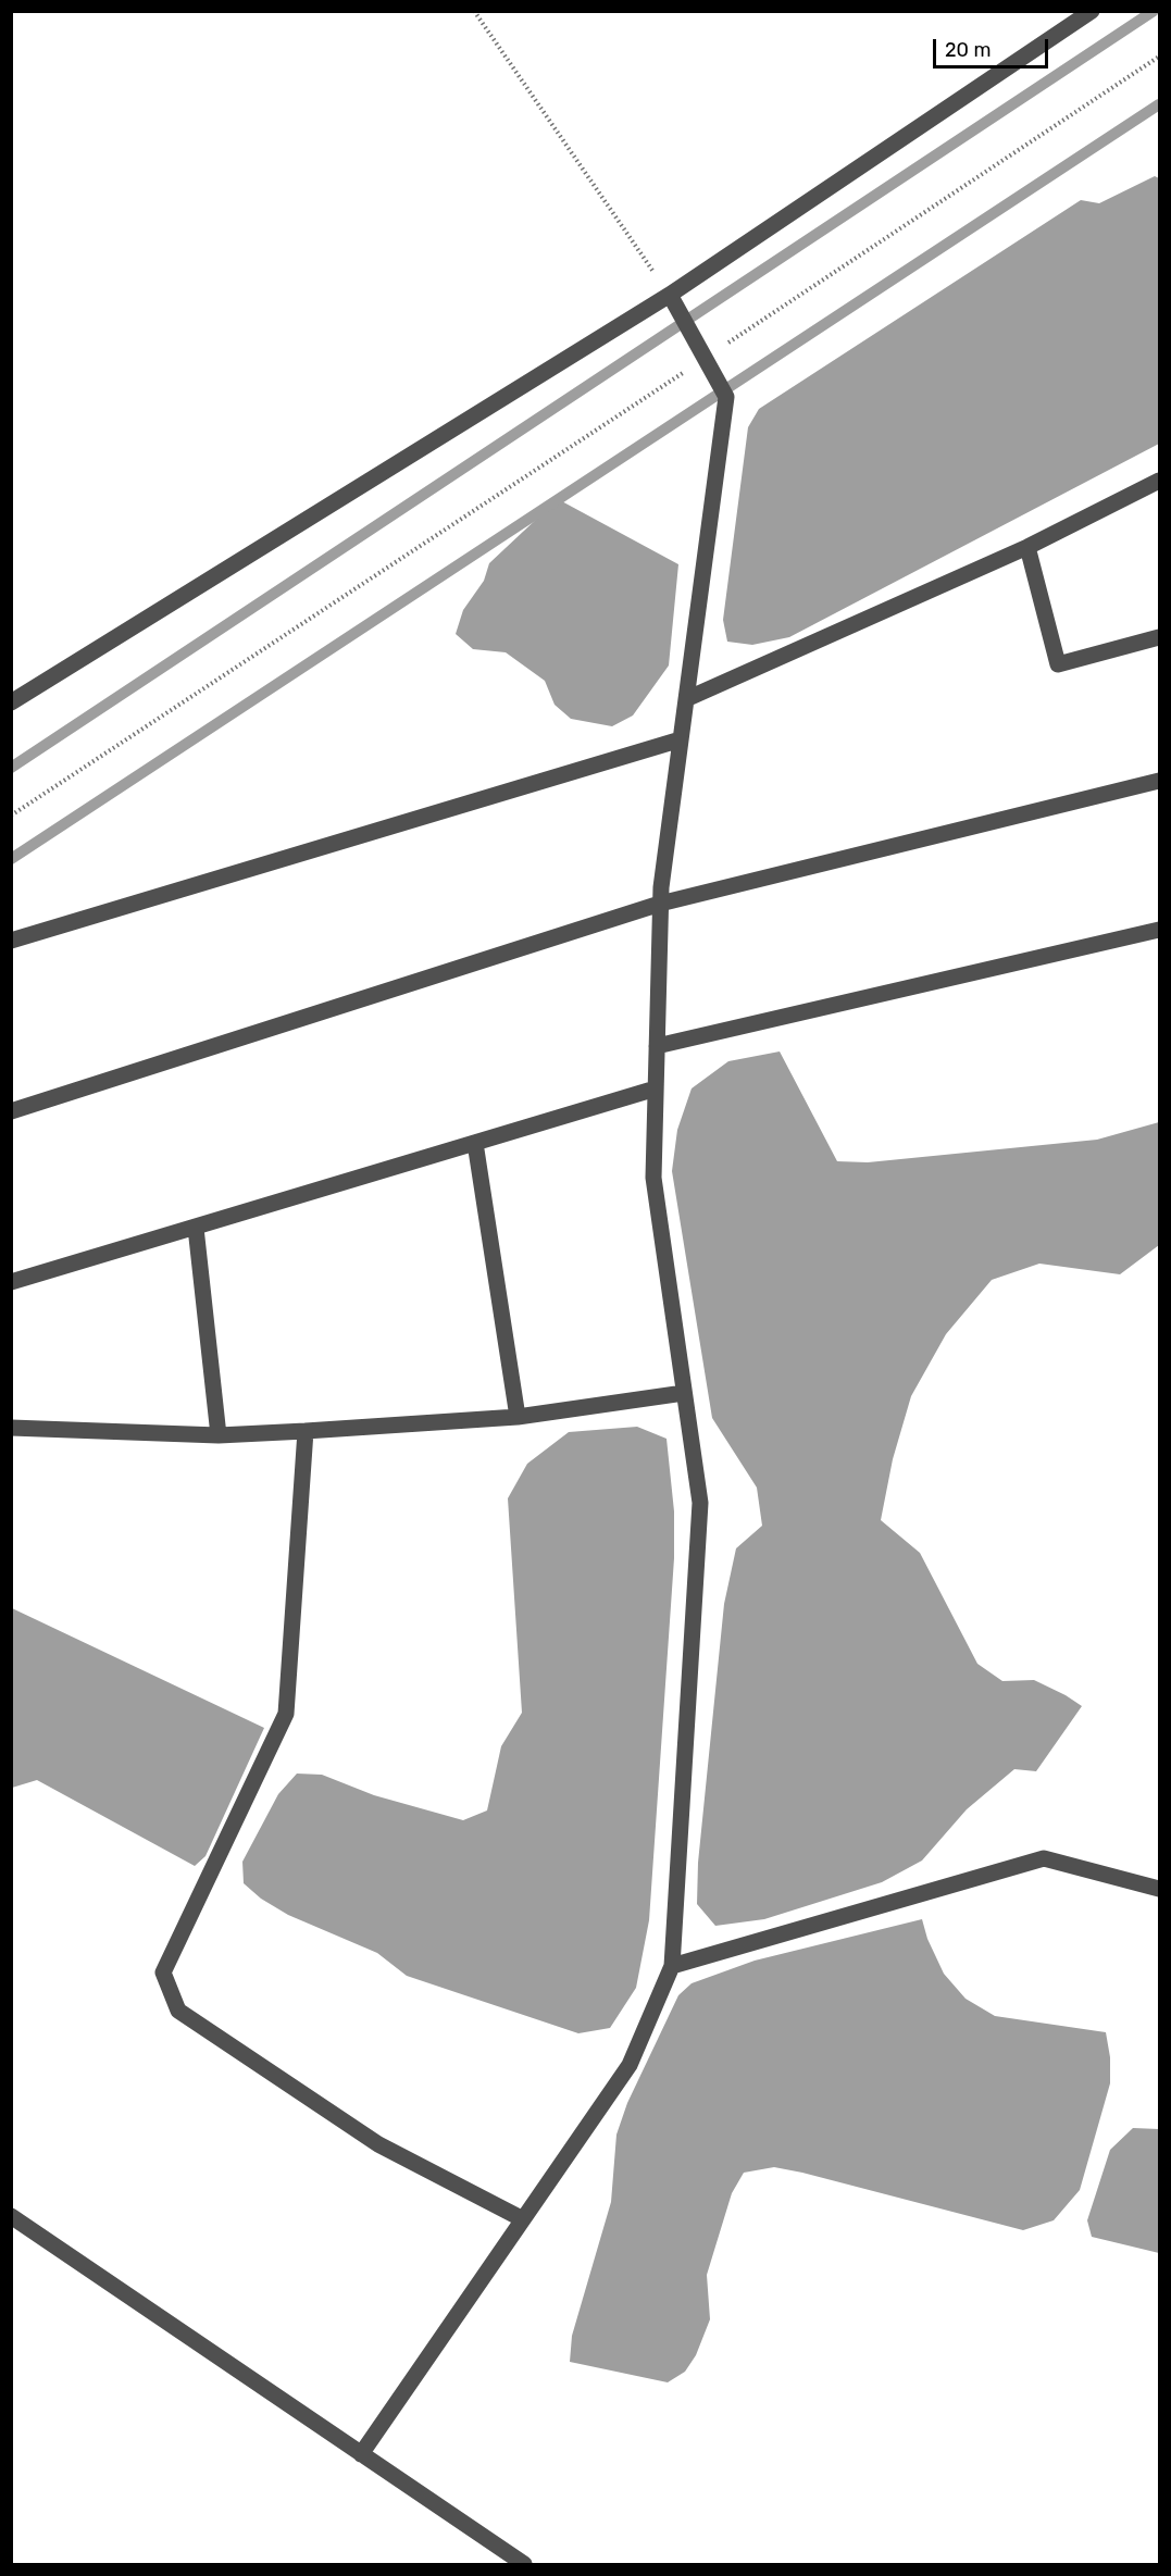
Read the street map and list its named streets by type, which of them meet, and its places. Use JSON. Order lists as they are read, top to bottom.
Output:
{
  "scale_bar": "20 m"
}
